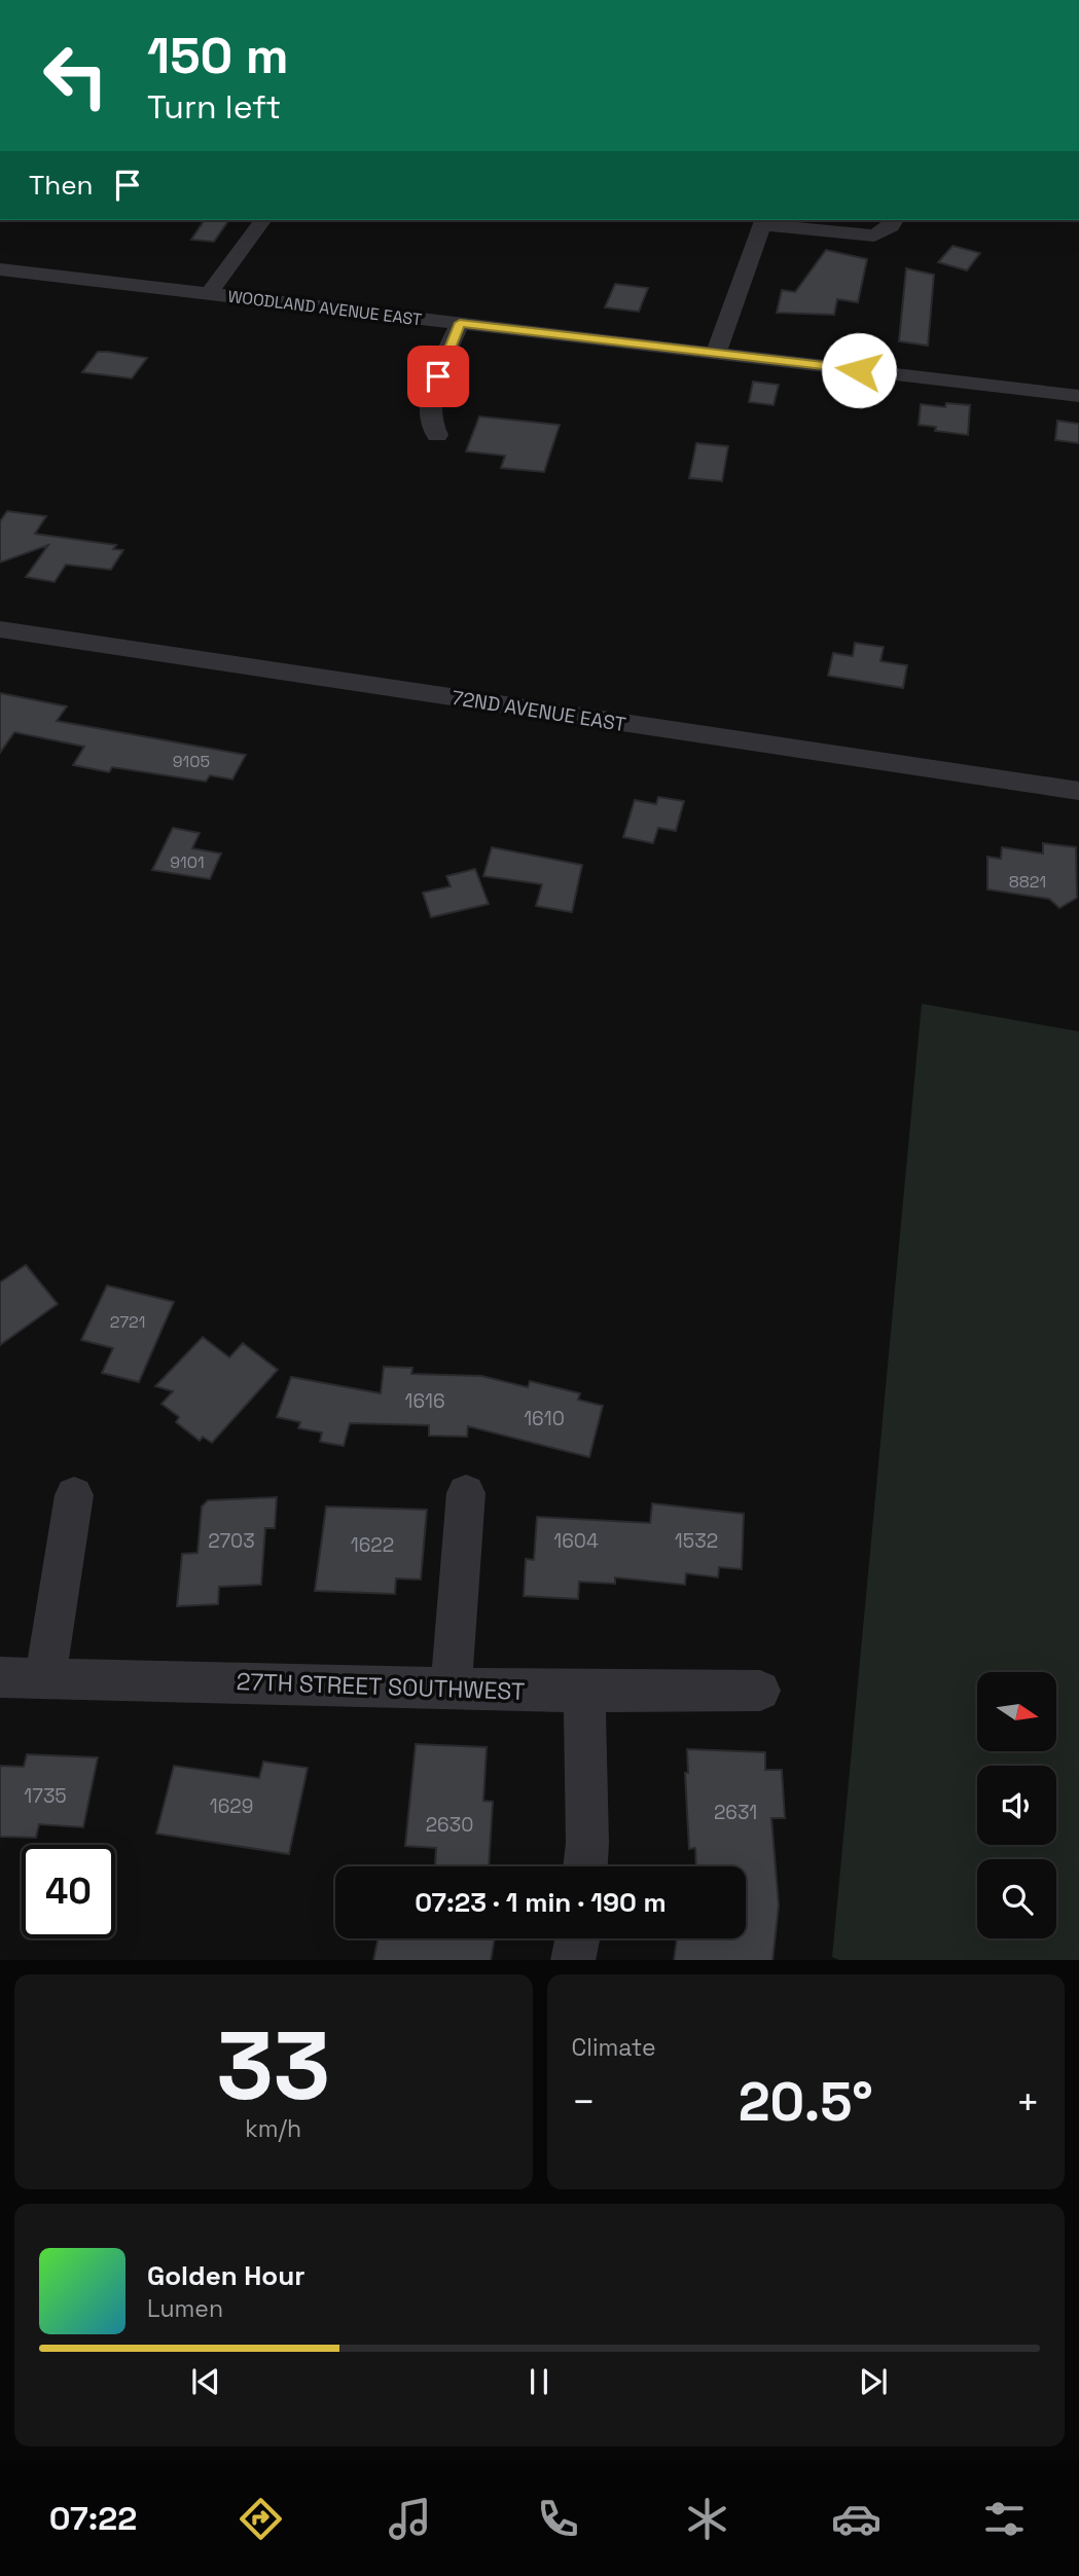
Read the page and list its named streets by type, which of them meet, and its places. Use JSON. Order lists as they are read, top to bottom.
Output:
{
  "streets": {
    "street": ["WOODLAND AVENUE EAST", "72ND AVENUE EAST", "27TH STREET SOUTHWEST"]
  },
  "house_numbers": [
    "9105",
    "9101",
    "8821",
    "2721",
    "1616",
    "1610",
    "2703",
    "1604",
    "1532",
    "1622",
    "1735",
    "1629",
    "2631",
    "2630"
  ],
  "north": "right",
  "page": {
    "turn": ["150 m", "Turn left"],
    "then": "Then",
    "limit": "40",
    "trip": "07:23 · 1 min · 190 m",
    "tile": [
      ["33", "km/h"],
      "Climate"
    ],
    "heat": ["−", "20.5°", "+"],
    "song": ["Golden Hour", "Lumen"],
    "tabs": "07:22"
  }
}
